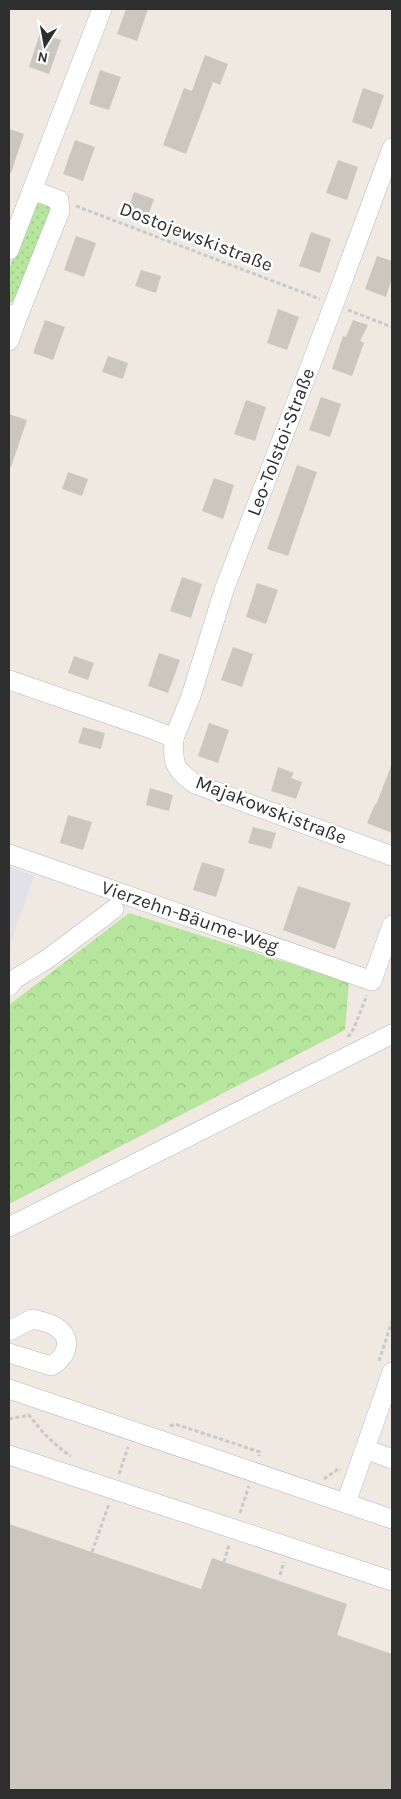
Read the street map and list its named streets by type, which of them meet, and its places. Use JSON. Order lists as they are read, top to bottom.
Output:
{
  "streets": {
    "street": ["Leo-Tolstoi-Straße", "Majakowskistraße", "Vierzehn-Bäume-Weg"],
    "path": ["Dostojewskistraße"]
  },
  "crossings": [
    ["Leo-Tolstoi-Straße", "Majakowskistraße"]
  ],
  "north": "bottom"
}
